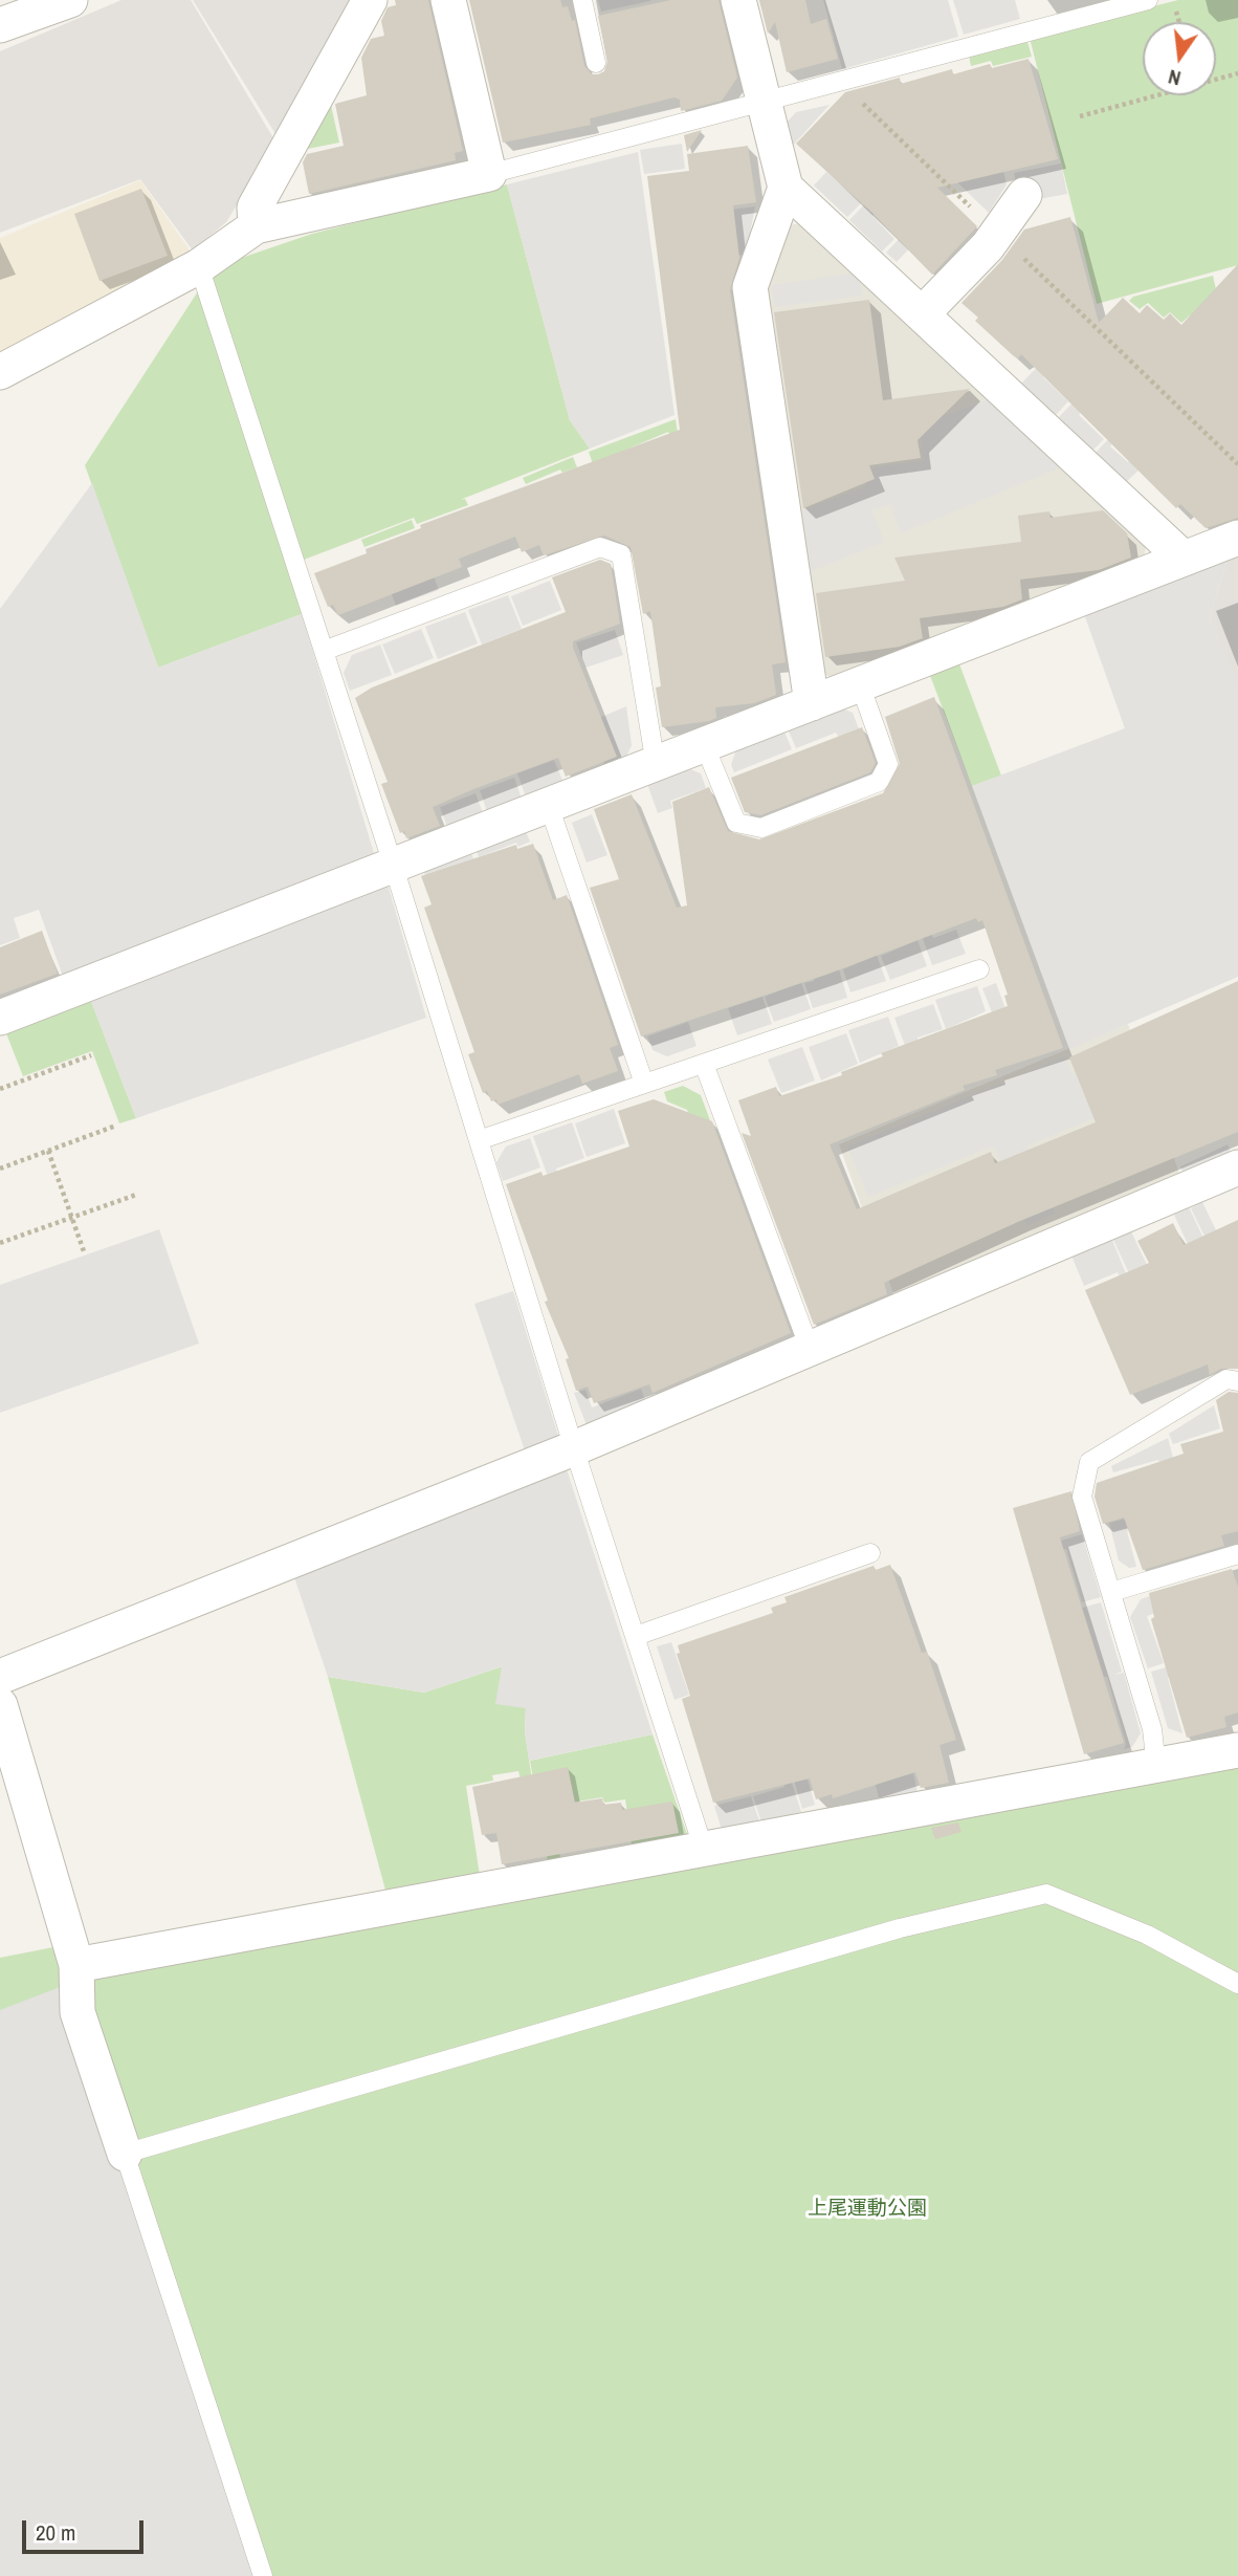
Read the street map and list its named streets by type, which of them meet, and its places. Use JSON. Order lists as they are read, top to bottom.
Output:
{
  "parks": ["上尾運動公園"],
  "scale_bar": "20 m",
  "north": "bottom"
}
